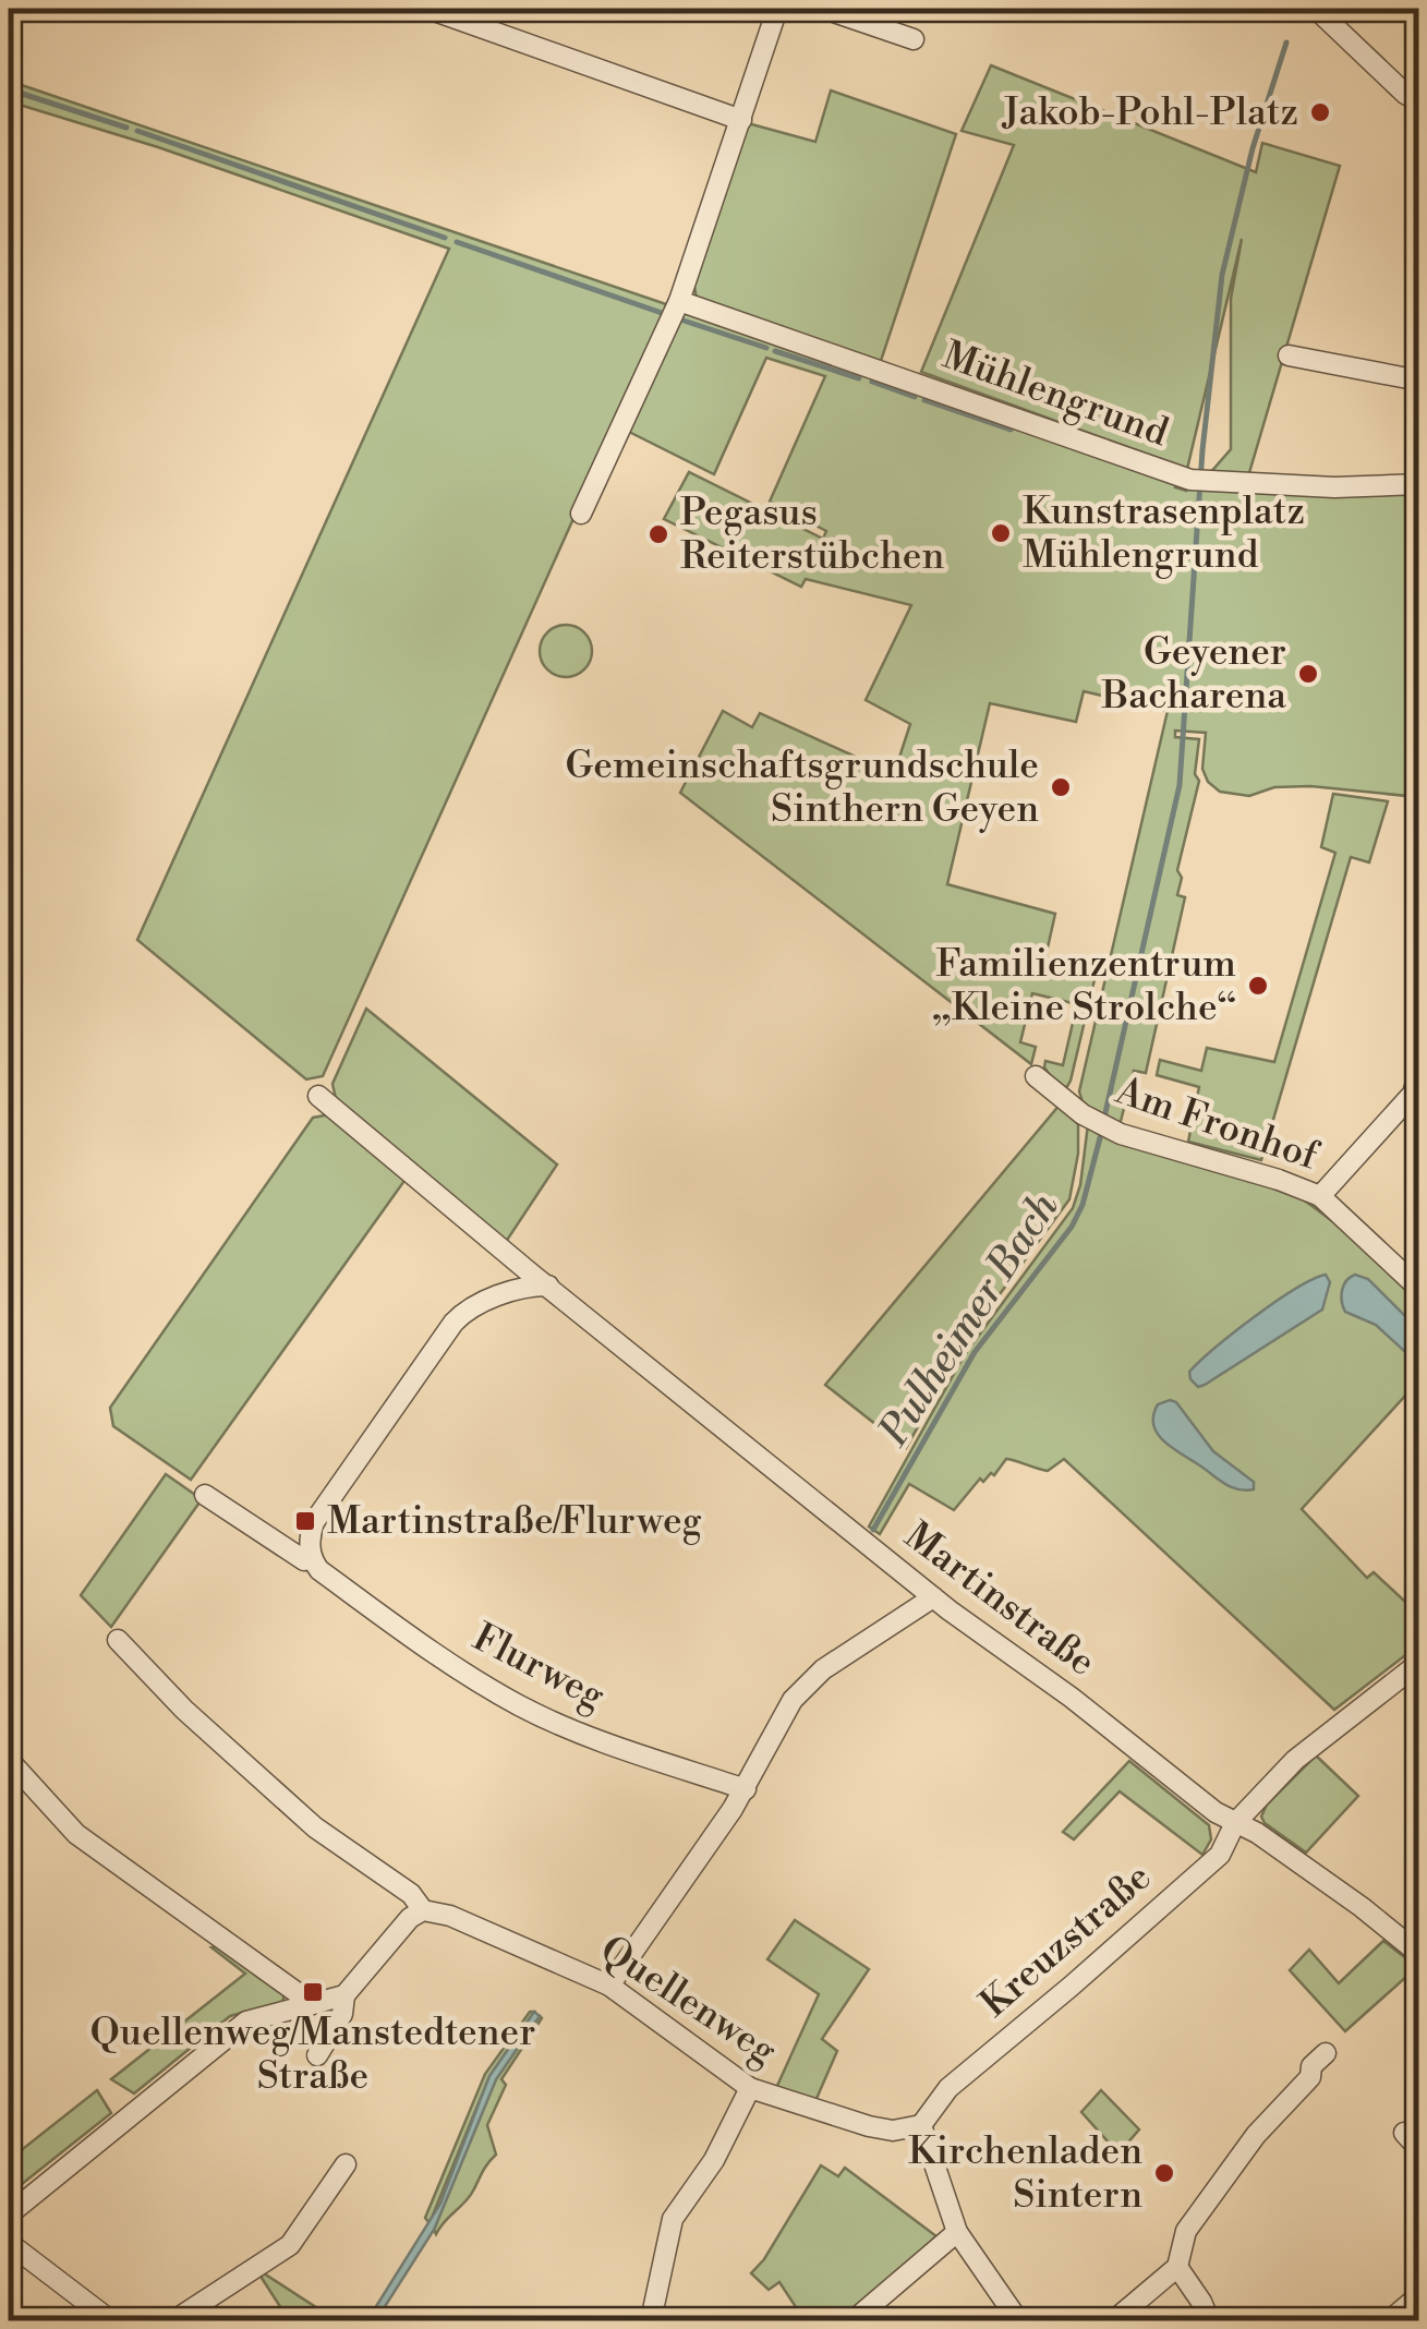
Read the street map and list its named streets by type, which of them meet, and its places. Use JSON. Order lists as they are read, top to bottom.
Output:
{
  "streets": {
    "street": [
      "Mühlengrund",
      "Am Fronhof",
      "Martinstraße",
      "Flurweg",
      "Kreuzstraße",
      "Quellenweg"
    ]
  },
  "crossings": [
    ["Martinstraße", "Kreuzstraße"],
    ["Kreuzstraße", "Quellenweg"]
  ],
  "water": ["Pulheimer Bach"],
  "places": {
    "other": [
      "Jakob-Pohl-Platz",
      "Kunstrasenplatz Mühlengrund",
      "Pegasus Reiterstübchen",
      "Geyener Bacharena",
      "Gemeinschaftsgrundschule Sinthern Geyen",
      "Familienzentrum „Kleine Strolche“",
      "Kirchenladen Sintern"
    ],
    "transit": ["Martinstraße/Flurweg", "Quellenweg/Manstedtener Straße"]
  }
}
